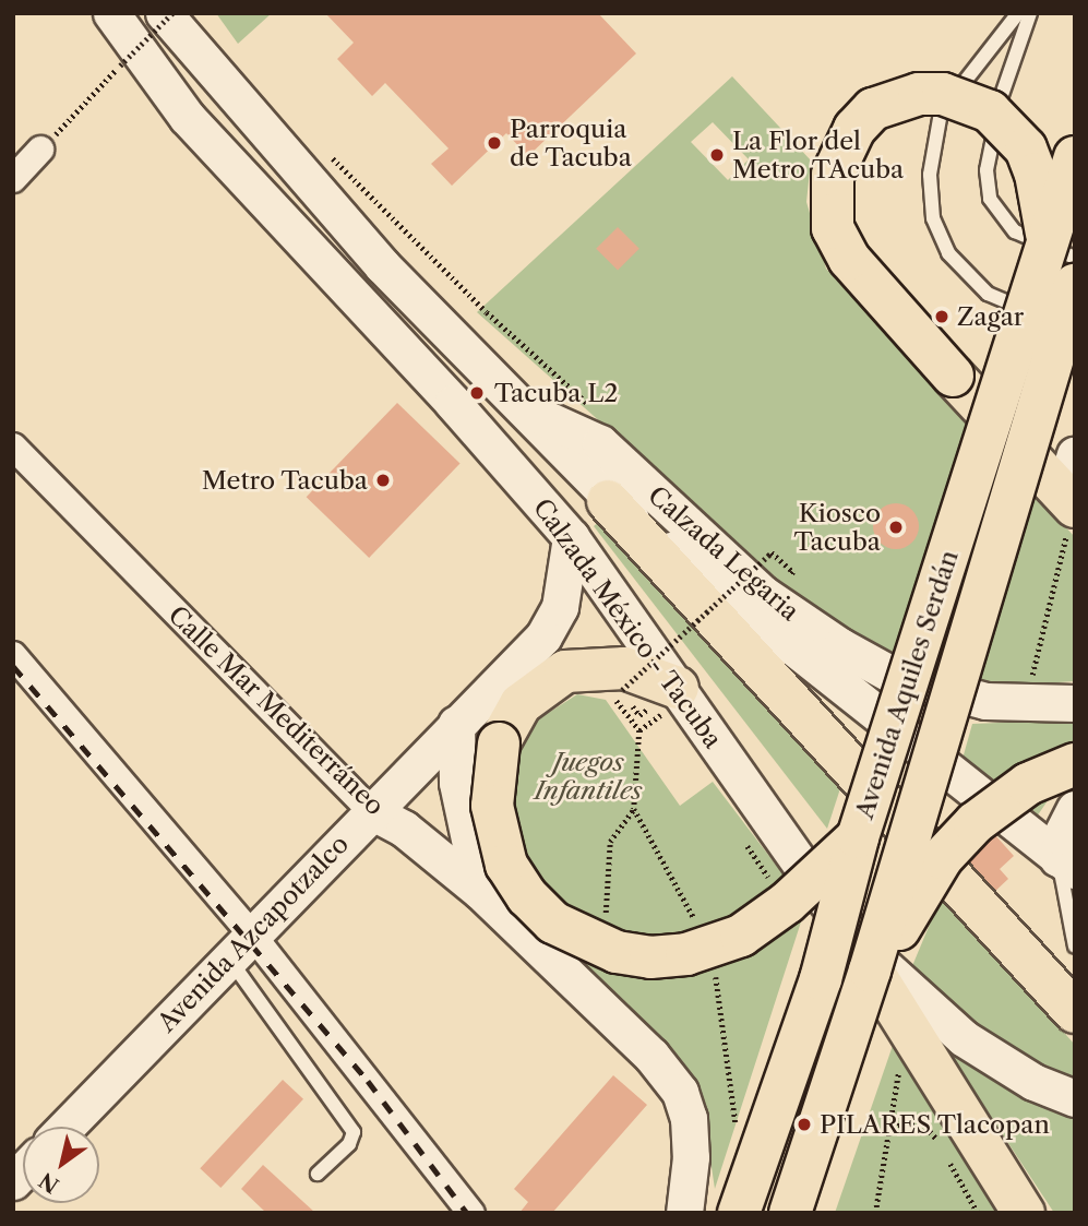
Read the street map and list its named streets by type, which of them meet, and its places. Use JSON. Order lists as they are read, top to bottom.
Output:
{
  "streets": {
    "highway": ["Avenida Aquiles Serdán"],
    "main road": [
      "Calzada Legaria",
      "Calzada México - Tacuba",
      "Calle Mar Mediterráneo",
      "Avenida Azcapotzalco"
    ]
  },
  "crossings": [
    ["Calzada Legaria", "Calzada México - Tacuba"],
    ["Calzada México - Tacuba", "Avenida Azcapotzalco"],
    ["Calle Mar Mediterráneo", "Avenida Azcapotzalco"]
  ],
  "parks": ["Juegos Infantiles"],
  "places": [
    "Parroquia de Tacuba",
    "La Flor del Metro TAcuba",
    "Zagar",
    "Tacuba L2",
    "Metro Tacuba",
    "Kiosco Tacuba",
    "PILARES Tlacopan"
  ],
  "north": "bottom left"
}
